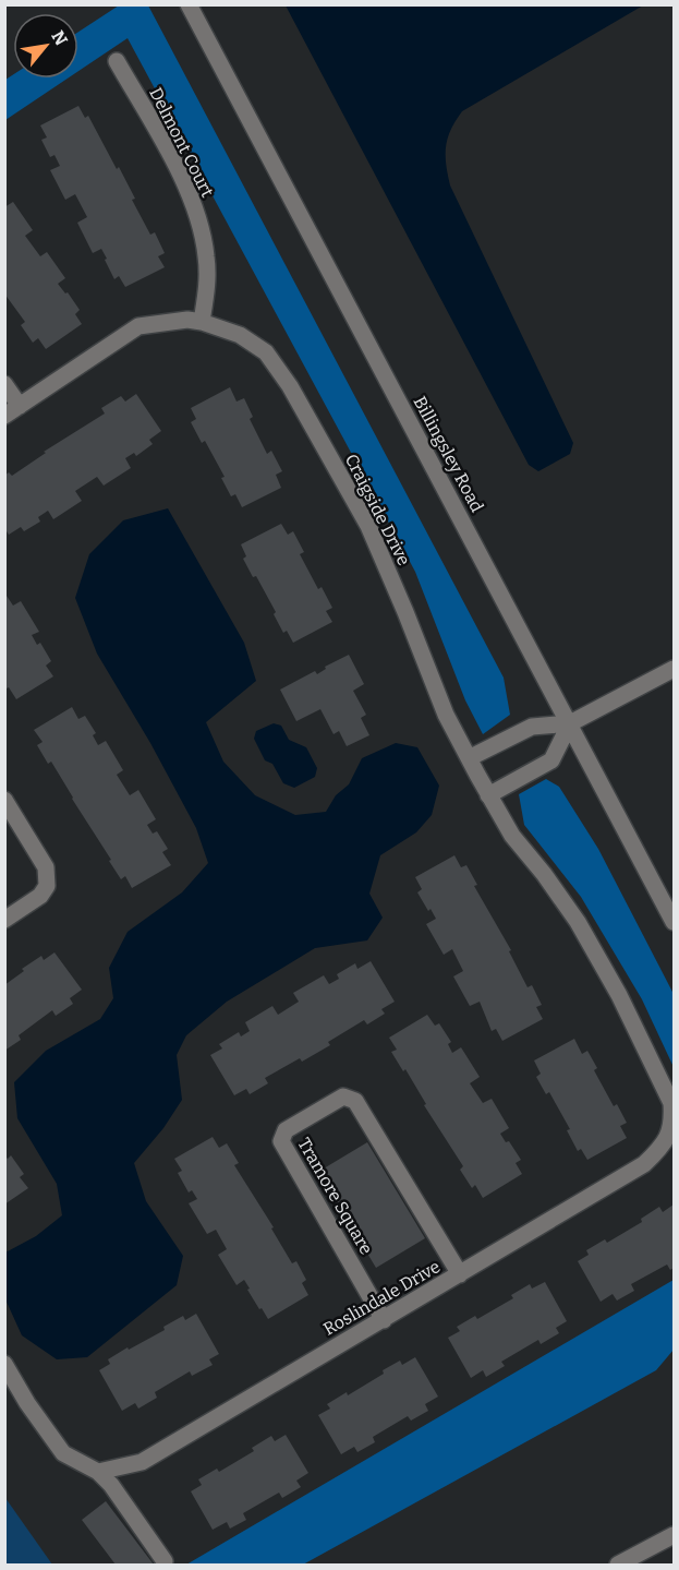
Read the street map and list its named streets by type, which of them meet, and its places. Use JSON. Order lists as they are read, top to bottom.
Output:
{
  "streets": {
    "street": [
      "Delmont Court",
      "Billingsley Road",
      "Craigside Drive",
      "Tramore Square",
      "Roslindale Drive"
    ]
  },
  "crossings": [
    ["Delmont Court", "Craigside Drive"],
    ["Craigside Drive", "Roslindale Drive"],
    ["Tramore Square", "Roslindale Drive"]
  ],
  "north": "top right"
}
